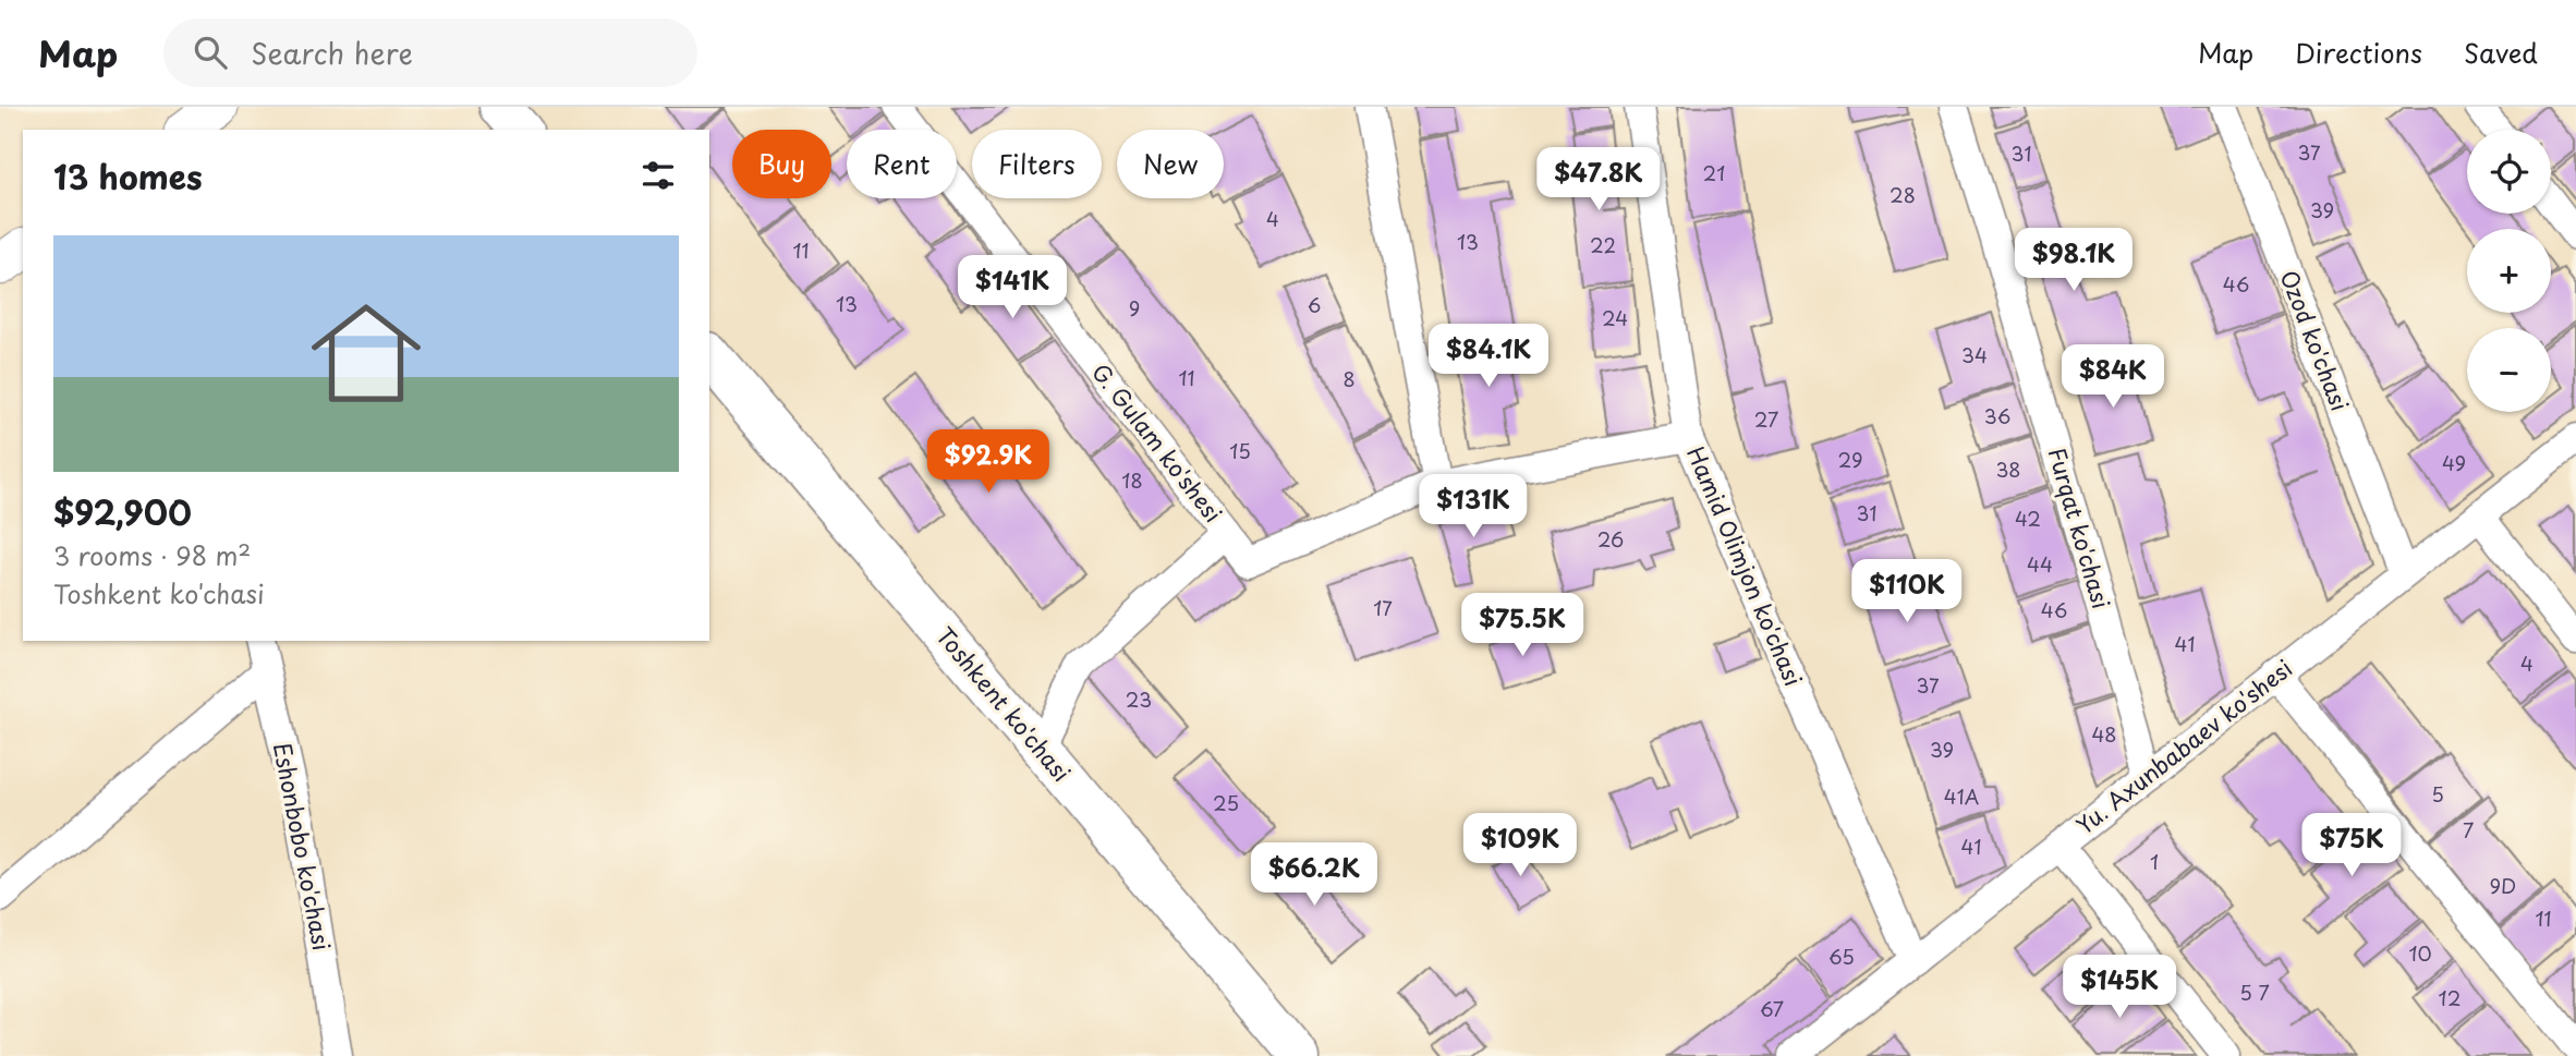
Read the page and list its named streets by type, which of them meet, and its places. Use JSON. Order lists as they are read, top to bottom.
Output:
{
  "streets": {
    "highway": ["Toshkent ko'chasi"],
    "street": [
      "Ozod ko'chasi",
      "G. Gulam ko'shesi",
      "Furqat ko'chasi",
      "Hamid Olimjon ko'chasi",
      "Yu. Axunbabaev ko'shesi",
      "Eshonbobo ko'chasi"
    ]
  },
  "crossings": [
    ["Ozod ko'chasi", "Yu. Axunbabaev ko'shesi"],
    ["Furqat ko'chasi", "Yu. Axunbabaev ko'shesi"],
    ["Hamid Olimjon ko'chasi", "Yu. Axunbabaev ko'shesi"]
  ],
  "house_numbers": [
    "37",
    "31",
    "21",
    "28",
    "39",
    "4",
    "13",
    "22",
    "11",
    "46",
    "13",
    "6",
    "9",
    "24",
    "34",
    "11",
    "8",
    "36",
    "27",
    "15",
    "29",
    "49",
    "38",
    "18",
    "31",
    "42",
    "26",
    "44",
    "17",
    "46",
    "41",
    "4",
    "37",
    "23",
    "48",
    "39",
    "5",
    "41A",
    "25",
    "7",
    "41",
    "1",
    "9D",
    "11",
    "10",
    "65",
    "5 7",
    "12",
    "67"
  ],
  "page": {
    "header": "Map",
    "search": "Search here",
    "nav": ["Map", "Directions", "Saved"],
    "map_buttons": ["+", "−"],
    "chip": [
      "Buy",
      "Rent",
      "Filters",
      "New"
    ],
    "heading": "13 homes",
    "price": [
      "$47.8K",
      "$98.1K",
      "$141K",
      "$84.1K",
      "$84K",
      "$92.9K",
      "$131K",
      "$110K",
      "$75.5K",
      "$109K",
      "$75K",
      "$66.2K",
      "$145K"
    ],
    "list": [
      {
        "name": "$92,900",
        "note": "3 rooms · 98 m² · Toshkent ko'chasi"
      }
    ]
  }
}
